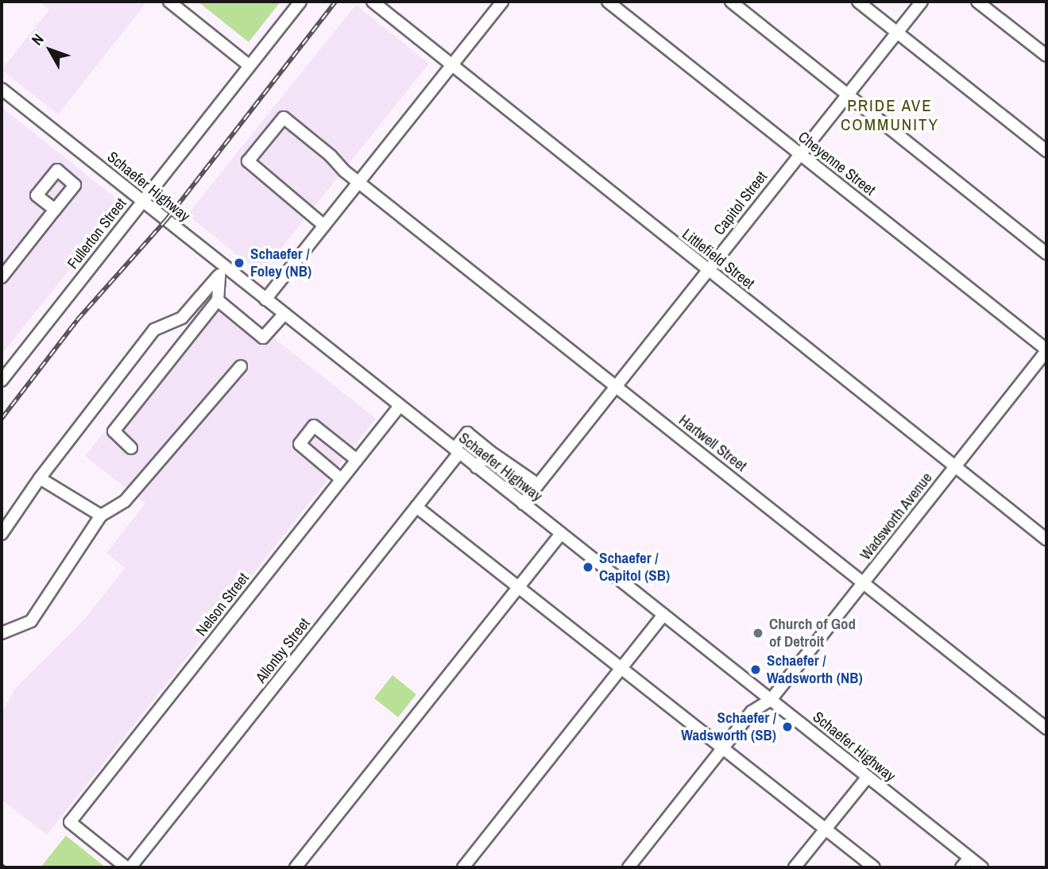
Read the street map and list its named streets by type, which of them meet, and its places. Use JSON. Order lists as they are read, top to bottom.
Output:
{
  "streets": {
    "street": [
      "Cheyenne Street",
      "Schaefer Highway",
      "Capitol Street",
      "Fullerton Street",
      "Littlefield Street",
      "Hartwell Street",
      "Wadsworth Avenue",
      "Nelson Street",
      "Allonby Street"
    ]
  },
  "crossings": [
    ["Cheyenne Street", "Capitol Street"],
    ["Cheyenne Street", "Wadsworth Avenue"],
    ["Schaefer Highway", "Capitol Street"],
    ["Schaefer Highway", "Fullerton Street"],
    ["Schaefer Highway", "Wadsworth Avenue"],
    ["Schaefer Highway", "Nelson Street"],
    ["Schaefer Highway", "Allonby Street"],
    ["Capitol Street", "Littlefield Street"],
    ["Capitol Street", "Hartwell Street"],
    ["Littlefield Street", "Wadsworth Avenue"],
    ["Hartwell Street", "Wadsworth Avenue"],
    ["Nelson Street", "Allonby Street"]
  ],
  "districts": ["PRIDE AVE COMMUNITY"],
  "places": [
    "Schaefer / Foley (NB)",
    "Schaefer / Capitol (SB)",
    "Church of God of Detroit",
    "Schaefer / Wadsworth (NB)",
    "Schaefer / Wadsworth (SB)"
  ],
  "north": "top left"
}
